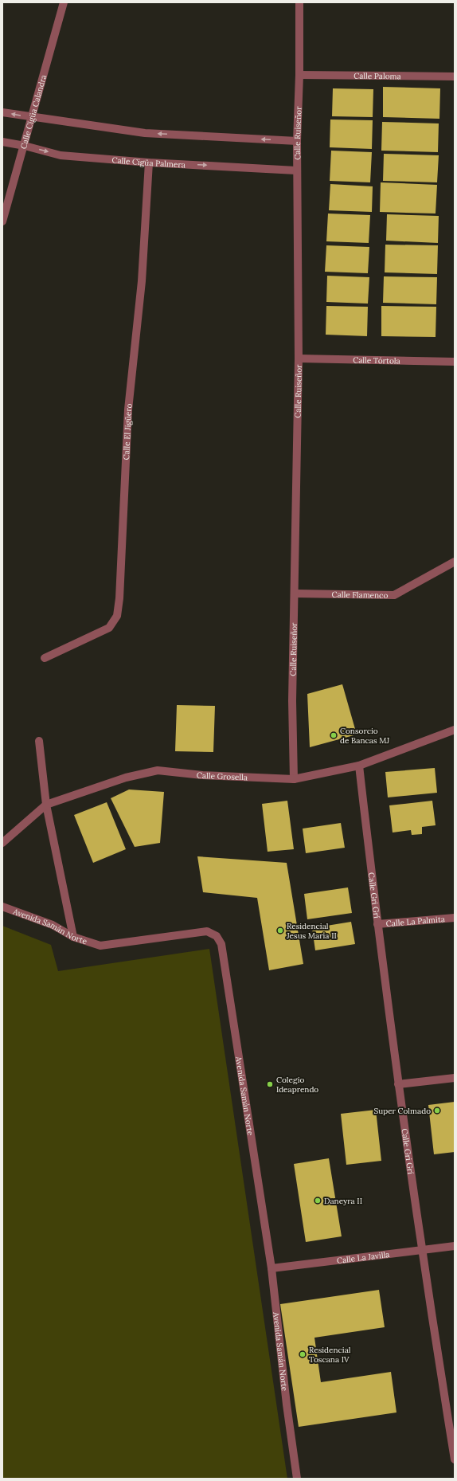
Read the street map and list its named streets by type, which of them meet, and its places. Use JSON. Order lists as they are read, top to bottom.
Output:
{
  "streets": {
    "street": [
      "Calle Paloma",
      "Calle Cigüa Calandra",
      "Calle Ruiseñor",
      "Calle Cigüa Palmera",
      "Calle Tórtola",
      "Calle El Jigüero",
      "Calle Flamenco",
      "Calle Grosella",
      "Calle Gri Grí",
      "Calle La Palmita",
      "Avenida Samán Norte",
      "Calle La Javilla"
    ]
  },
  "crossings": [
    ["Calle Paloma", "Calle Ruiseñor"],
    ["Calle Cigüa Calandra", "Calle Cigüa Palmera"],
    ["Calle Ruiseñor", "Calle Cigüa Palmera"],
    ["Calle Ruiseñor", "Calle Tórtola"],
    ["Calle Ruiseñor", "Calle Flamenco"],
    ["Calle Ruiseñor", "Calle Grosella"],
    ["Calle Cigüa Palmera", "Calle El Jigüero"],
    ["Calle Grosella", "Calle Gri Grí"],
    ["Calle Gri Grí", "Calle La Palmita"],
    ["Calle Gri Grí", "Calle La Javilla"],
    ["Avenida Samán Norte", "Calle La Javilla"]
  ],
  "places": [
    "Consorcio de Bancas MJ",
    "Residencial Jesus Maria II",
    "Colegio Ideaprendo",
    "Super Colmado",
    "Daneyra II",
    "Residencial Toscana IV"
  ]
}
